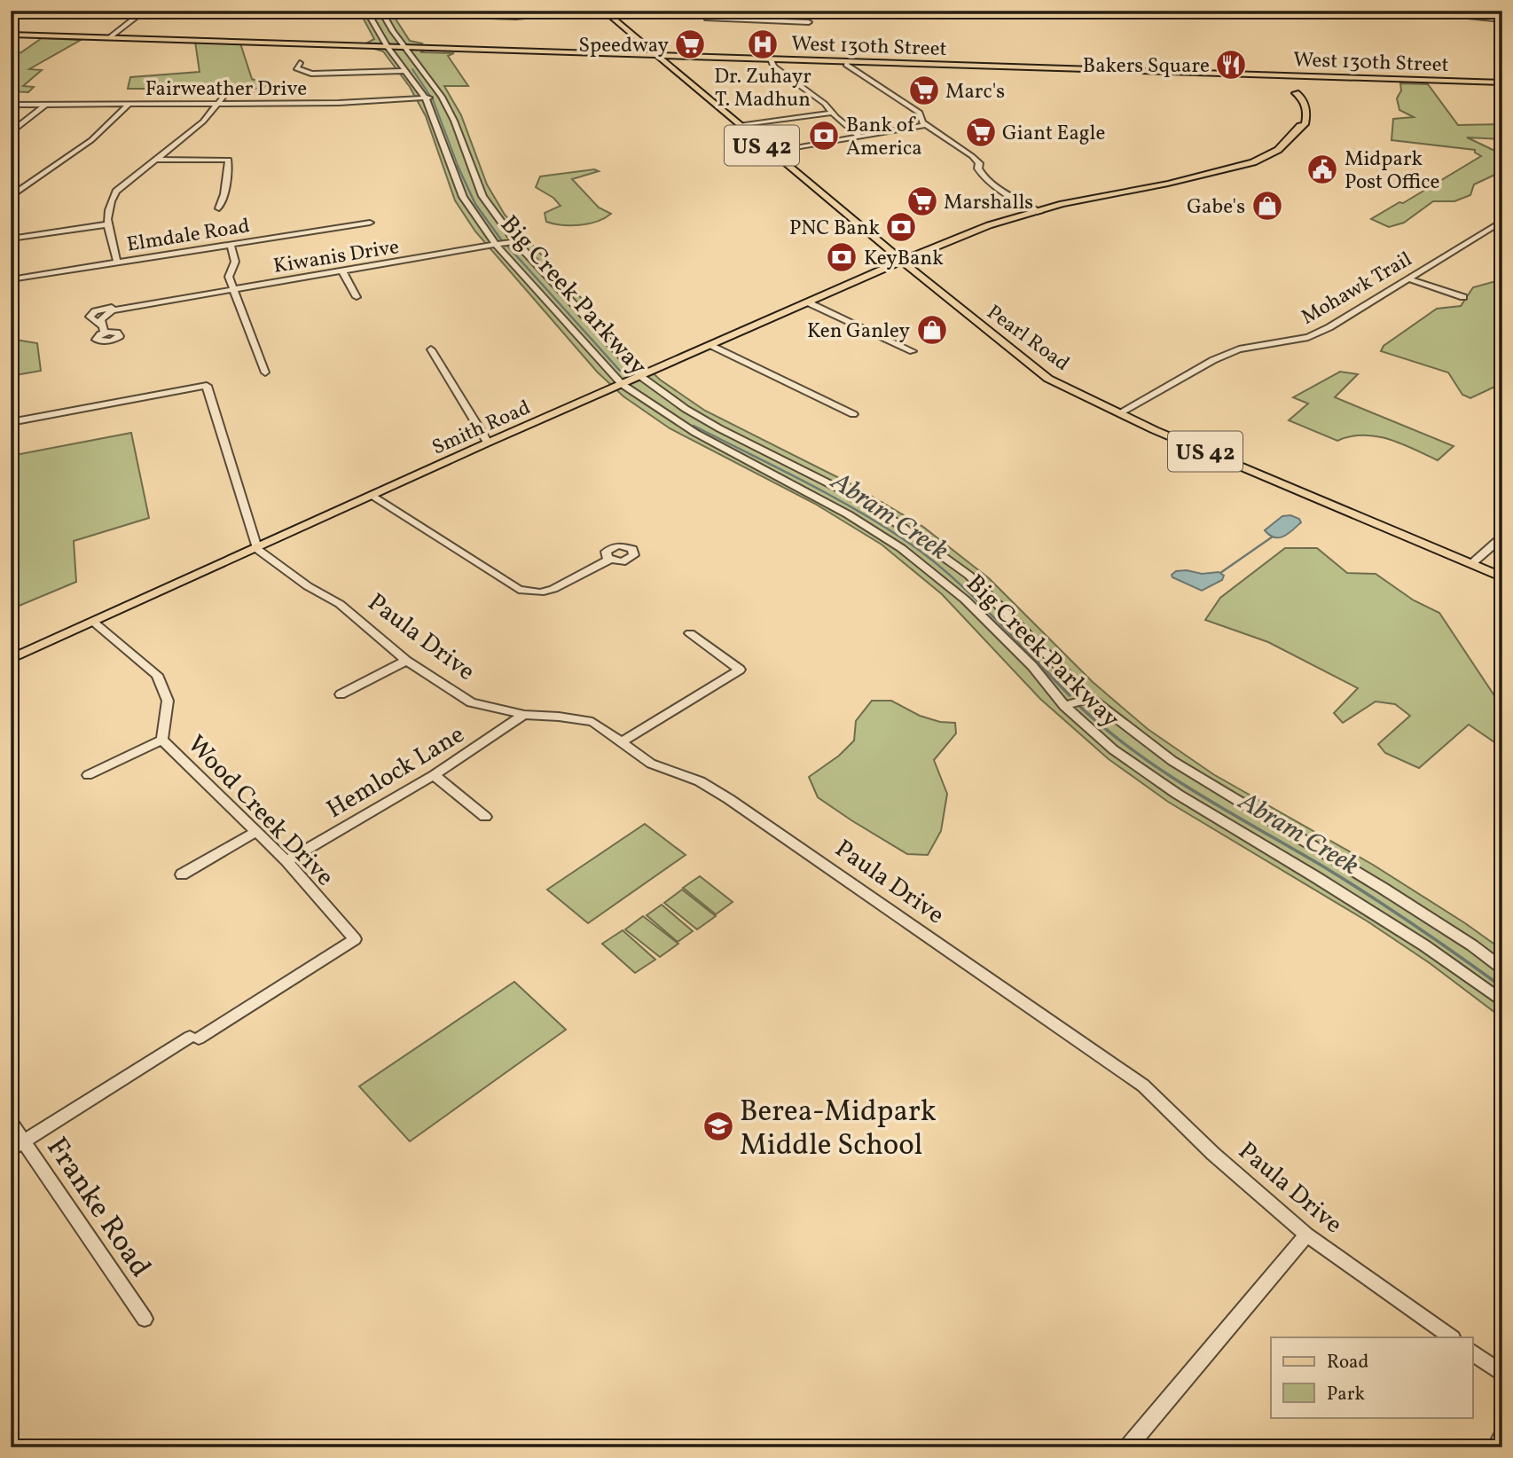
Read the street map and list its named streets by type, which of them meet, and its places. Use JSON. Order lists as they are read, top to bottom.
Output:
{
  "streets": {
    "main road": [
      "West 130th Street",
      "US 42",
      "Pearl Road",
      "Smith Road"
    ],
    "street": [
      "Fairweather Drive",
      "Elmdale Road",
      "Kiwanis Drive",
      "Mohawk Trail",
      "Big Creek Parkway",
      "Paula Drive",
      "Hemlock Lane",
      "Wood Creek Drive",
      "Franke Road"
    ]
  },
  "crossings": [
    ["West 130th Street", "Big Creek Parkway"],
    ["West 130th Street", "Pearl Road"],
    ["West 130th Street", "Smith Road"],
    ["Fairweather Drive", "Big Creek Parkway"],
    ["Kiwanis Drive", "Big Creek Parkway"],
    ["Mohawk Trail", "Pearl Road"],
    ["Big Creek Parkway", "Smith Road"],
    ["Pearl Road", "Smith Road"],
    ["Smith Road", "Paula Drive"],
    ["Smith Road", "Wood Creek Drive"],
    ["Paula Drive", "Hemlock Lane"],
    ["Hemlock Lane", "Wood Creek Drive"],
    ["Wood Creek Drive", "Franke Road"]
  ],
  "water": ["Abram Creek"],
  "places": {
    "supermarket": [
      "Speedway",
      "Marc's",
      "Giant Eagle",
      "Marshalls"
    ],
    "hospital": ["Dr. Zuhayr T. Madhun"],
    "restaurant": ["Bakers Square"],
    "bank": ["Bank of America", "PNC Bank", "KeyBank"],
    "public building": ["Midpark Post Office"],
    "shop": ["Gabe's", "Ken Ganley"],
    "school or university": ["Berea-Midpark Middle School"]
  },
  "legend": ["Road", "Park"]
}
